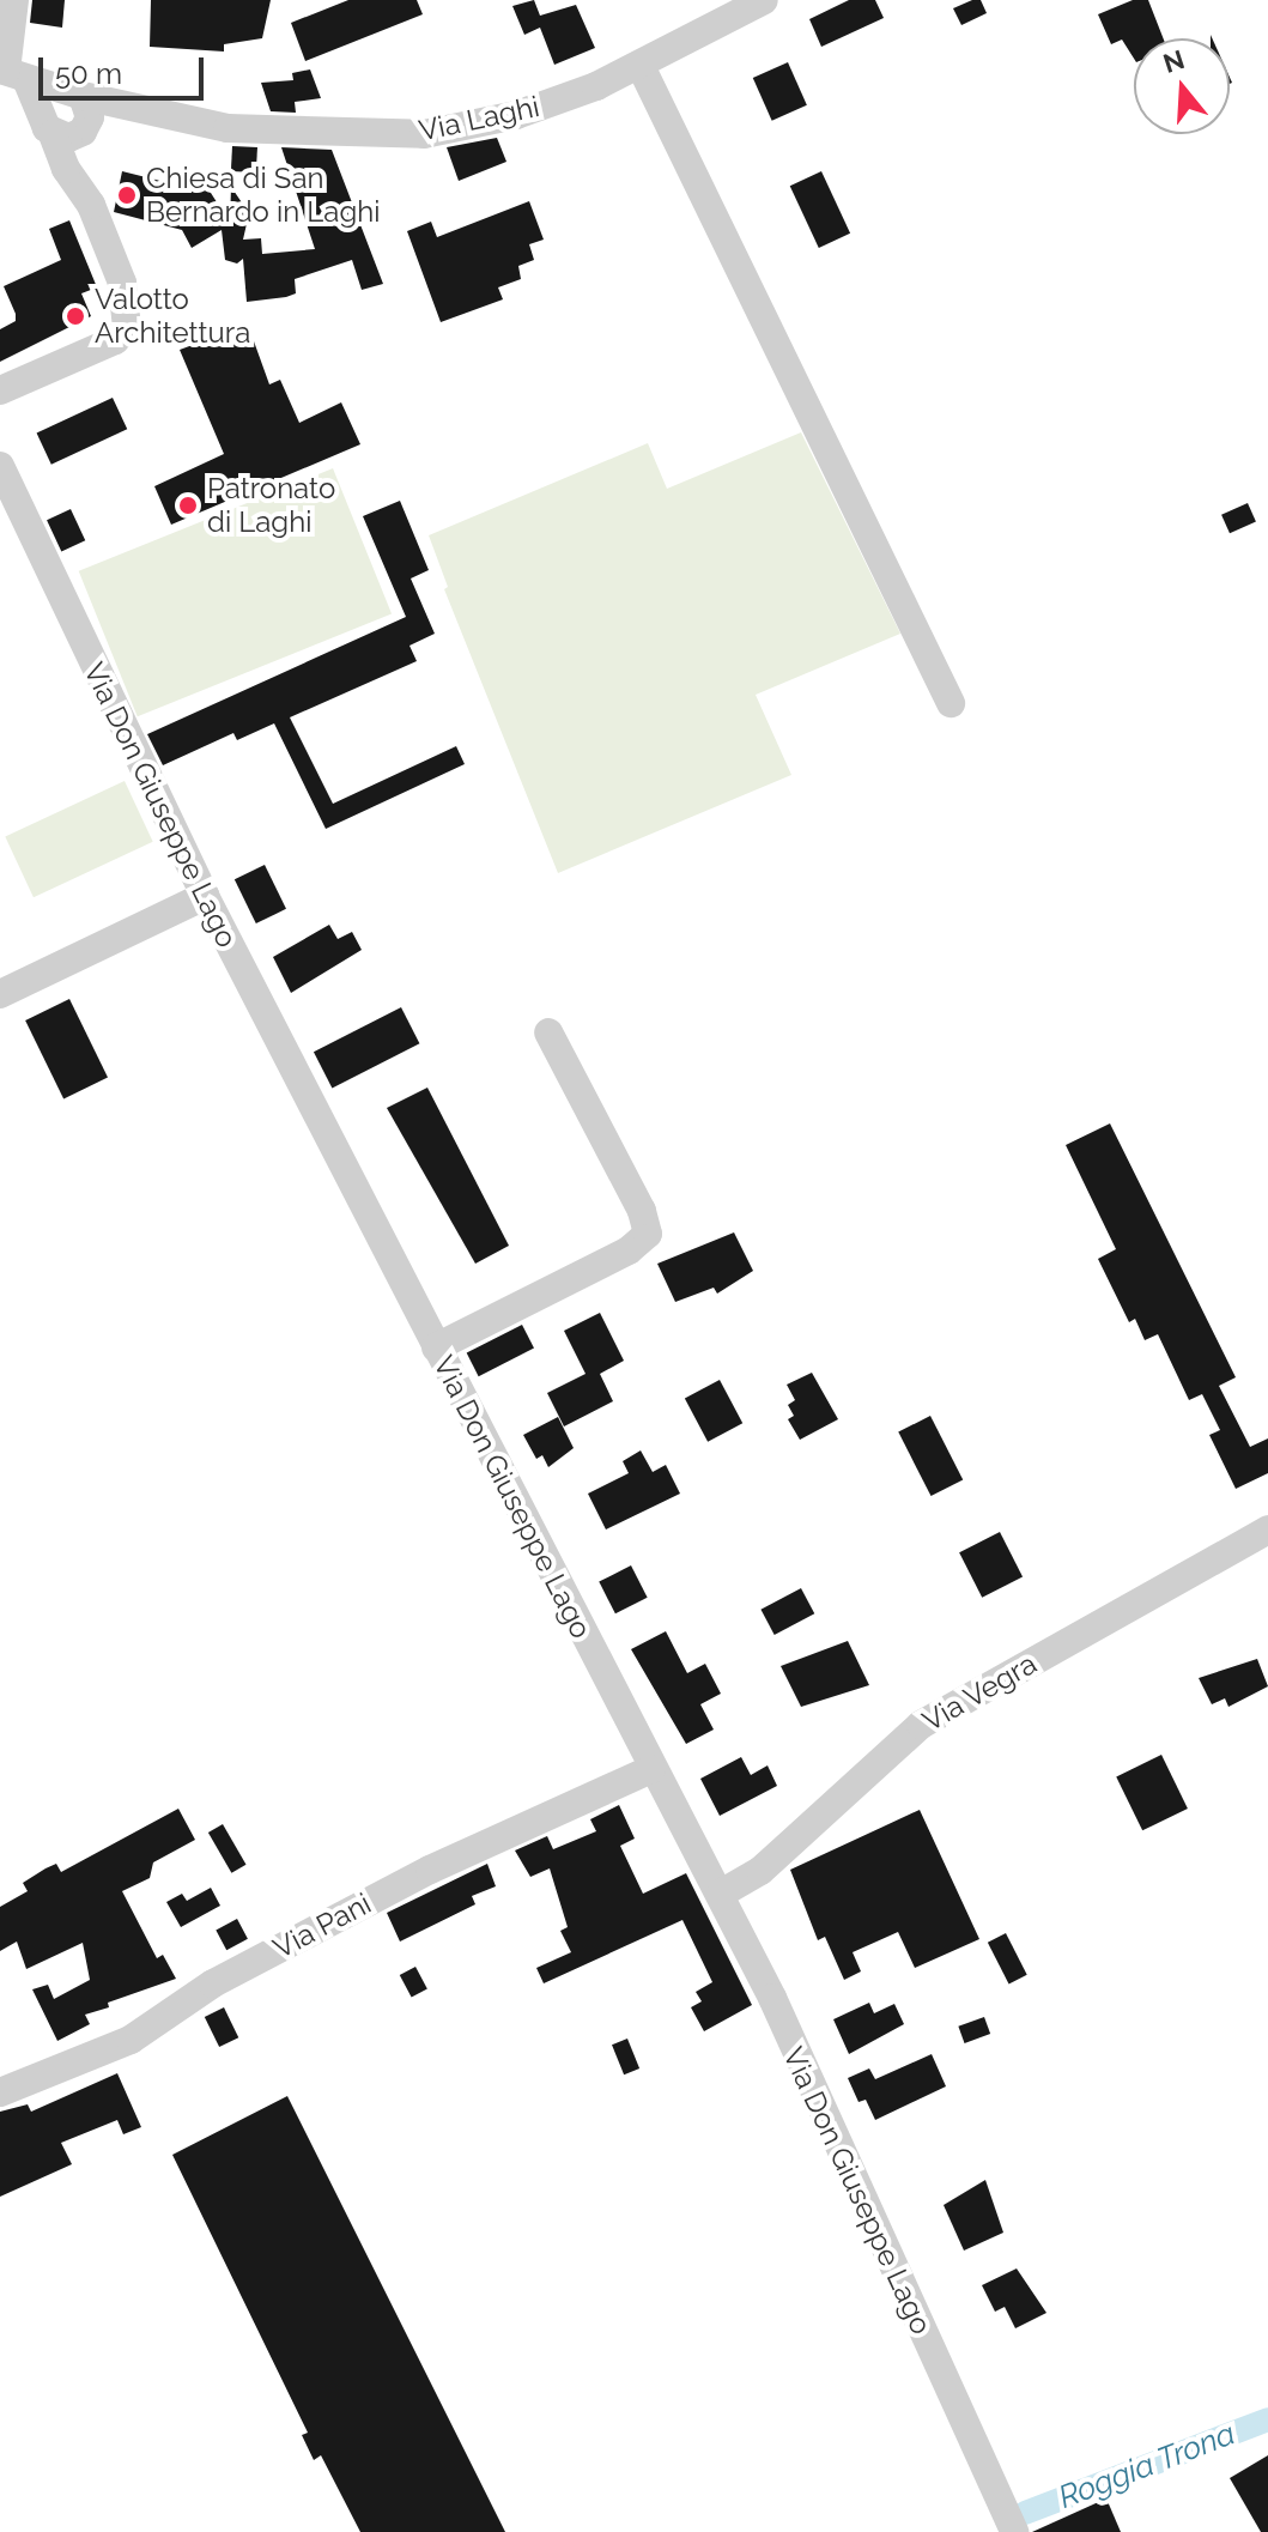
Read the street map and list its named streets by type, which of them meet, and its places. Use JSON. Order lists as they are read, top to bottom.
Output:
{
  "streets": {
    "street": [
      "Via Laghi",
      "Via Don Giuseppe Lago",
      "Via Vegra",
      "Via Pani"
    ]
  },
  "crossings": [
    ["Via Don Giuseppe Lago", "Via Vegra"],
    ["Via Don Giuseppe Lago", "Via Pani"]
  ],
  "water": ["Roggia Trona"],
  "places": ["Chiesa di San Bernardo in Laghi", "Valotto Architettura", "Patronato di Laghi"],
  "scale_bar": "50 m",
  "north": "top"
}
